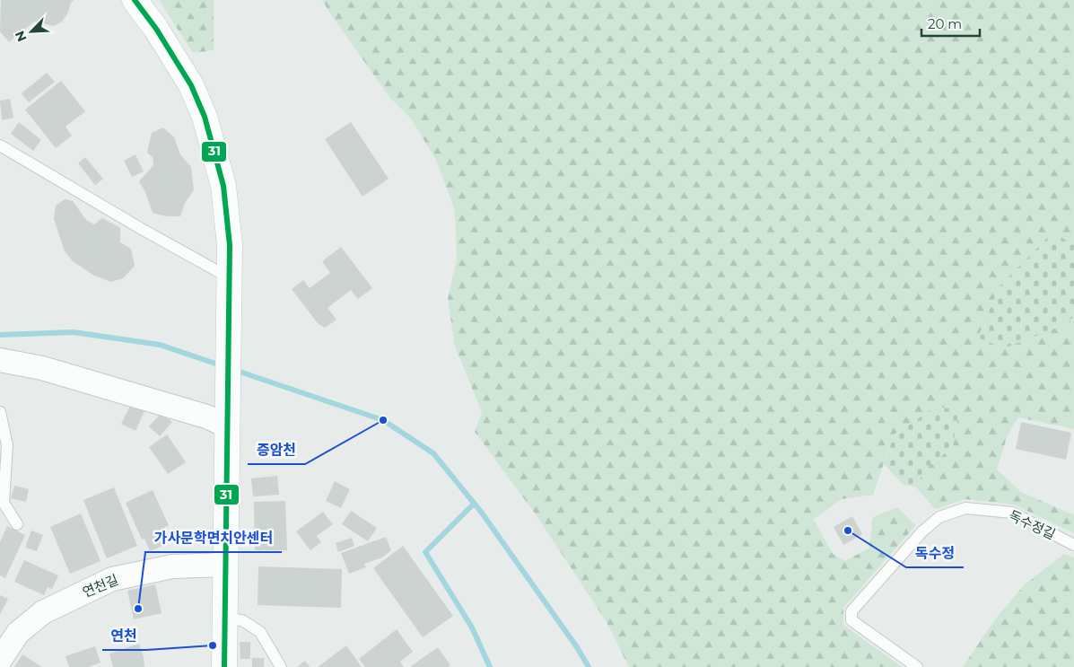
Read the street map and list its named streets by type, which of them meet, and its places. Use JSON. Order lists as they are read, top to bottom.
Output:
{
  "streets": {
    "street": ["연천길"],
    "lane": ["독수정길"]
  },
  "places": [
    "증암천",
    "독수정",
    "가사문학면치안센터",
    "연천"
  ],
  "lines": ["transit line 31"],
  "scale_bar": "20 m",
  "north": "bottom left"
}
